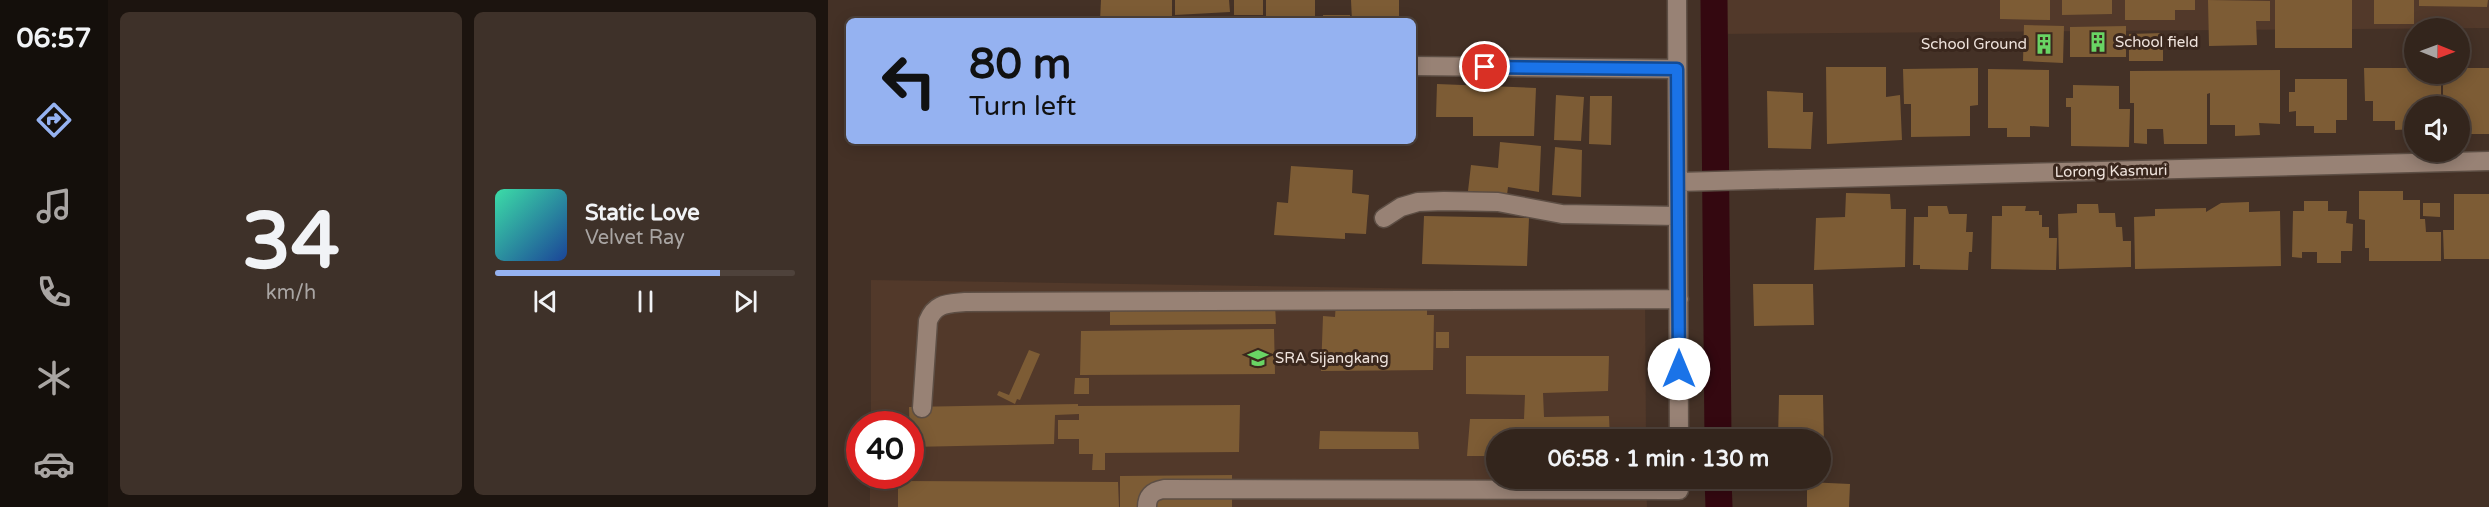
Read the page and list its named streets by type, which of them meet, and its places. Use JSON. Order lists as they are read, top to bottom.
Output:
{
  "streets": {
    "street": ["Lorong Kasmuri"]
  },
  "places": {
    "building": ["School field", "School Ground"],
    "school or university": ["SRA Sijangkang"]
  },
  "north": "right",
  "page": {
    "tabs": "06:57",
    "tile": ["34", "km/h"],
    "turn": ["80 m", "Turn left"],
    "song": ["Static Love", "Velvet Ray"],
    "limit": "40",
    "trip": "06:58 · 1 min · 130 m"
  }
}
